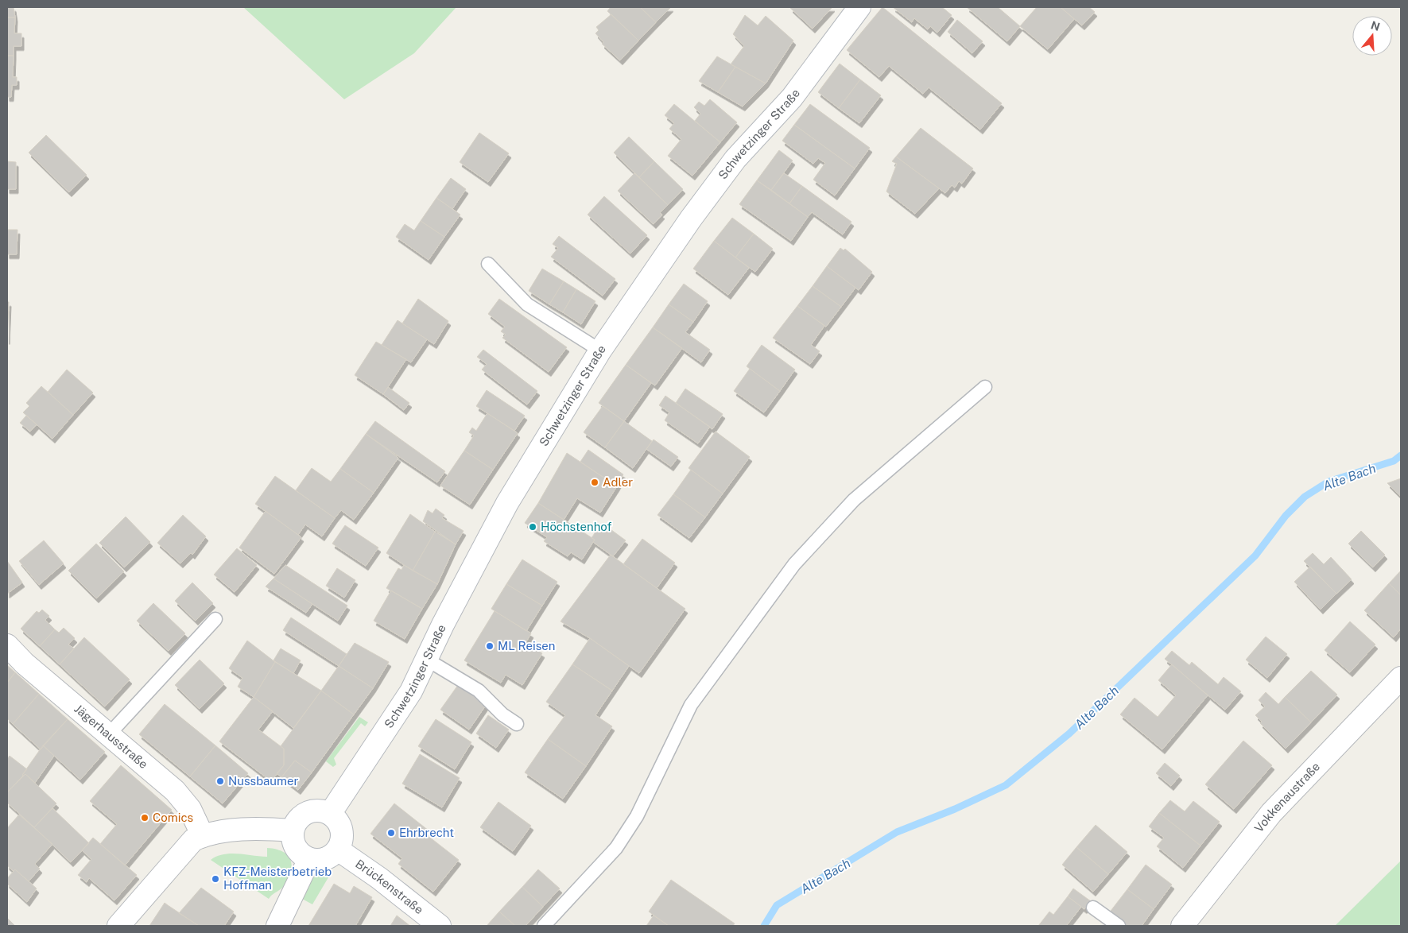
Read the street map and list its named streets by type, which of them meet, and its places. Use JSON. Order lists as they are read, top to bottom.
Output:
{
  "streets": {
    "main road": [
      "Schwetzinger Straße",
      "Jägerhausstraße",
      "Vokkenaustraße",
      "Brückenstraße"
    ]
  },
  "crossings": [
    ["Schwetzinger Straße", "Brückenstraße"]
  ],
  "water": ["Alte Bach"],
  "places": [
    "Adler",
    "Höchstenhof",
    "ML Reisen",
    "Nussbaumer",
    "Comics",
    "Ehrbrecht",
    "KFZ-Meisterbetrieb Hoffman"
  ],
  "north": "top"
}
